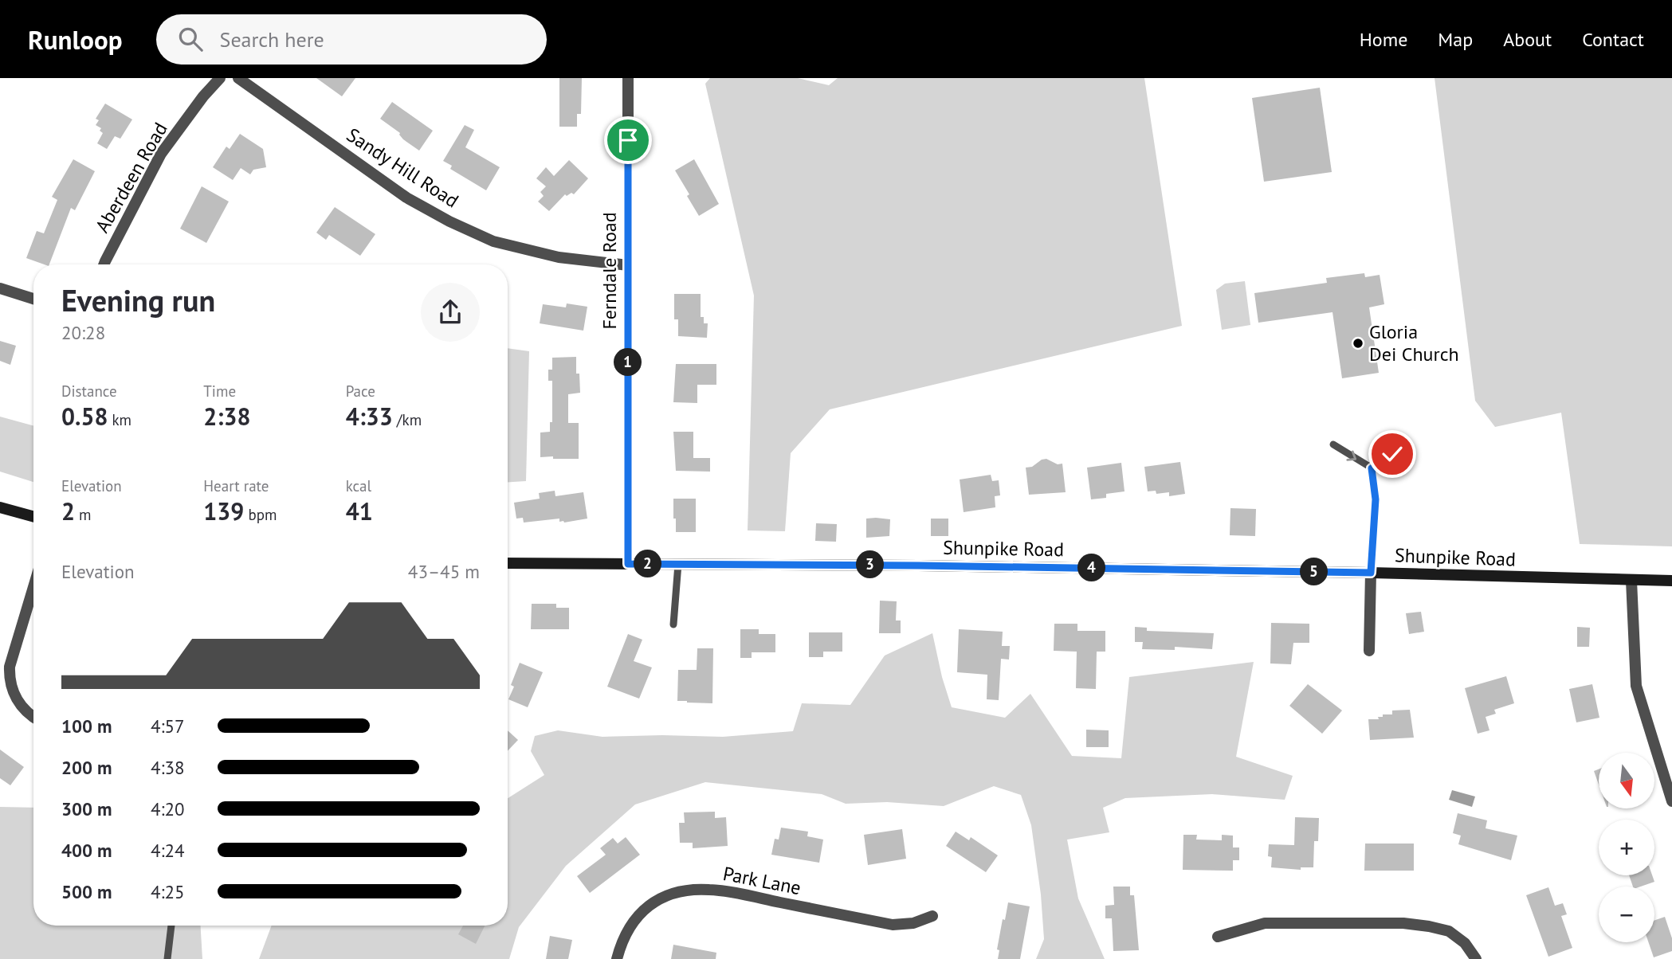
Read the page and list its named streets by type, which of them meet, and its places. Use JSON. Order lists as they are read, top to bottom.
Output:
{
  "streets": {
    "main road": ["Shunpike Road"],
    "street": [
      "Sandy Hill Road",
      "Aberdeen Road",
      "Ferndale Road",
      "Park Lane"
    ]
  },
  "crossings": [
    ["Sandy Hill Road", "Ferndale Road"],
    ["Ferndale Road", "Shunpike Road"]
  ],
  "places": ["Gloria Dei Church"],
  "north": "bottom",
  "page": {
    "header": "Runloop",
    "search": "Search here",
    "nav": [
      "Home",
      "Map",
      "About",
      "Contact"
    ],
    "heading": ["Evening run", "20:28"],
    "pins": [
      "1",
      "2",
      "3",
      "4",
      "5"
    ],
    "stats": [
      ["Distance", "0.58 km"],
      ["Time", "2:38"],
      ["Pace", "4:33 /km"],
      ["Elevation", "2 m"],
      ["Heart rate", "139 bpm"],
      ["kcal", "41"]
    ],
    "chart": ["Elevation", "43–45 m"],
    "list": [
      {
        "name": "100 m",
        "note": "4:57"
      },
      {
        "name": "200 m",
        "note": "4:38"
      },
      {
        "name": "300 m",
        "note": "4:20"
      },
      {
        "name": "400 m",
        "note": "4:24"
      },
      {
        "name": "500 m",
        "note": "4:25"
      }
    ],
    "map_buttons": ["+", "−"]
  }
}
